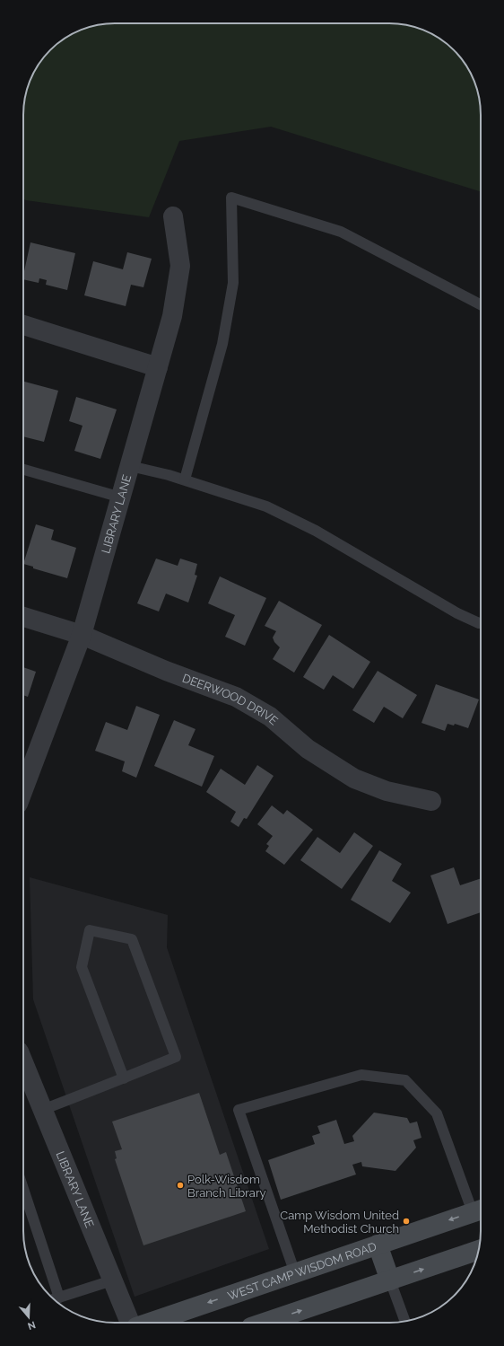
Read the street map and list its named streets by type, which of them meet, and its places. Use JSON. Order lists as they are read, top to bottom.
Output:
{
  "streets": {
    "main road": ["WEST CAMP WISDOM ROAD"],
    "street": ["LIBRARY LANE", "DEERWOOD DRIVE"]
  },
  "crossings": [
    ["LIBRARY LANE", "DEERWOOD DRIVE"]
  ],
  "places": ["Polk-Wisdom Branch Library", "Camp Wisdom United Methodist Church"],
  "north": "bottom"
}
